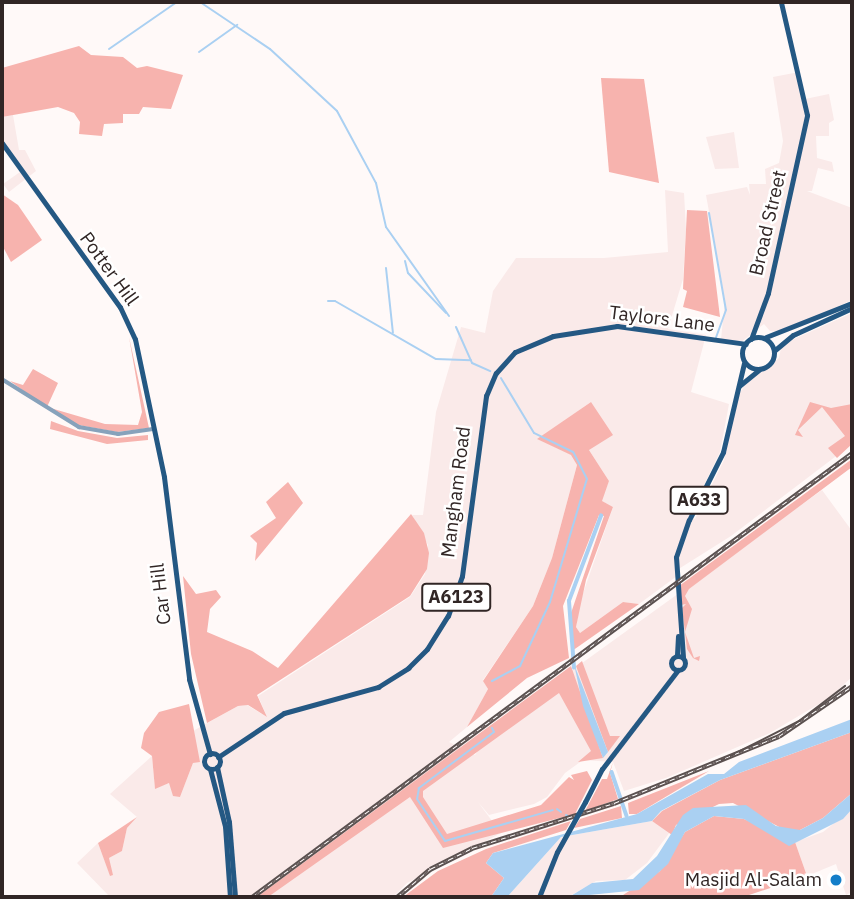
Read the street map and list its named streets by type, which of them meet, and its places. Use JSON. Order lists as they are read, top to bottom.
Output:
{
  "streets": {
    "main road": [
      "Broad Street",
      "Potter Hill",
      "Taylors Lane",
      "Mangham Road",
      "A633",
      "Car Hill",
      "A6123"
    ]
  },
  "crossings": [
    ["Broad Street", "Taylors Lane"],
    ["Broad Street", "A633"],
    ["Potter Hill", "Car Hill"],
    ["Taylors Lane", "Mangham Road"],
    ["Taylors Lane", "A633"]
  ],
  "places": ["Masjid Al-Salam"]
}
